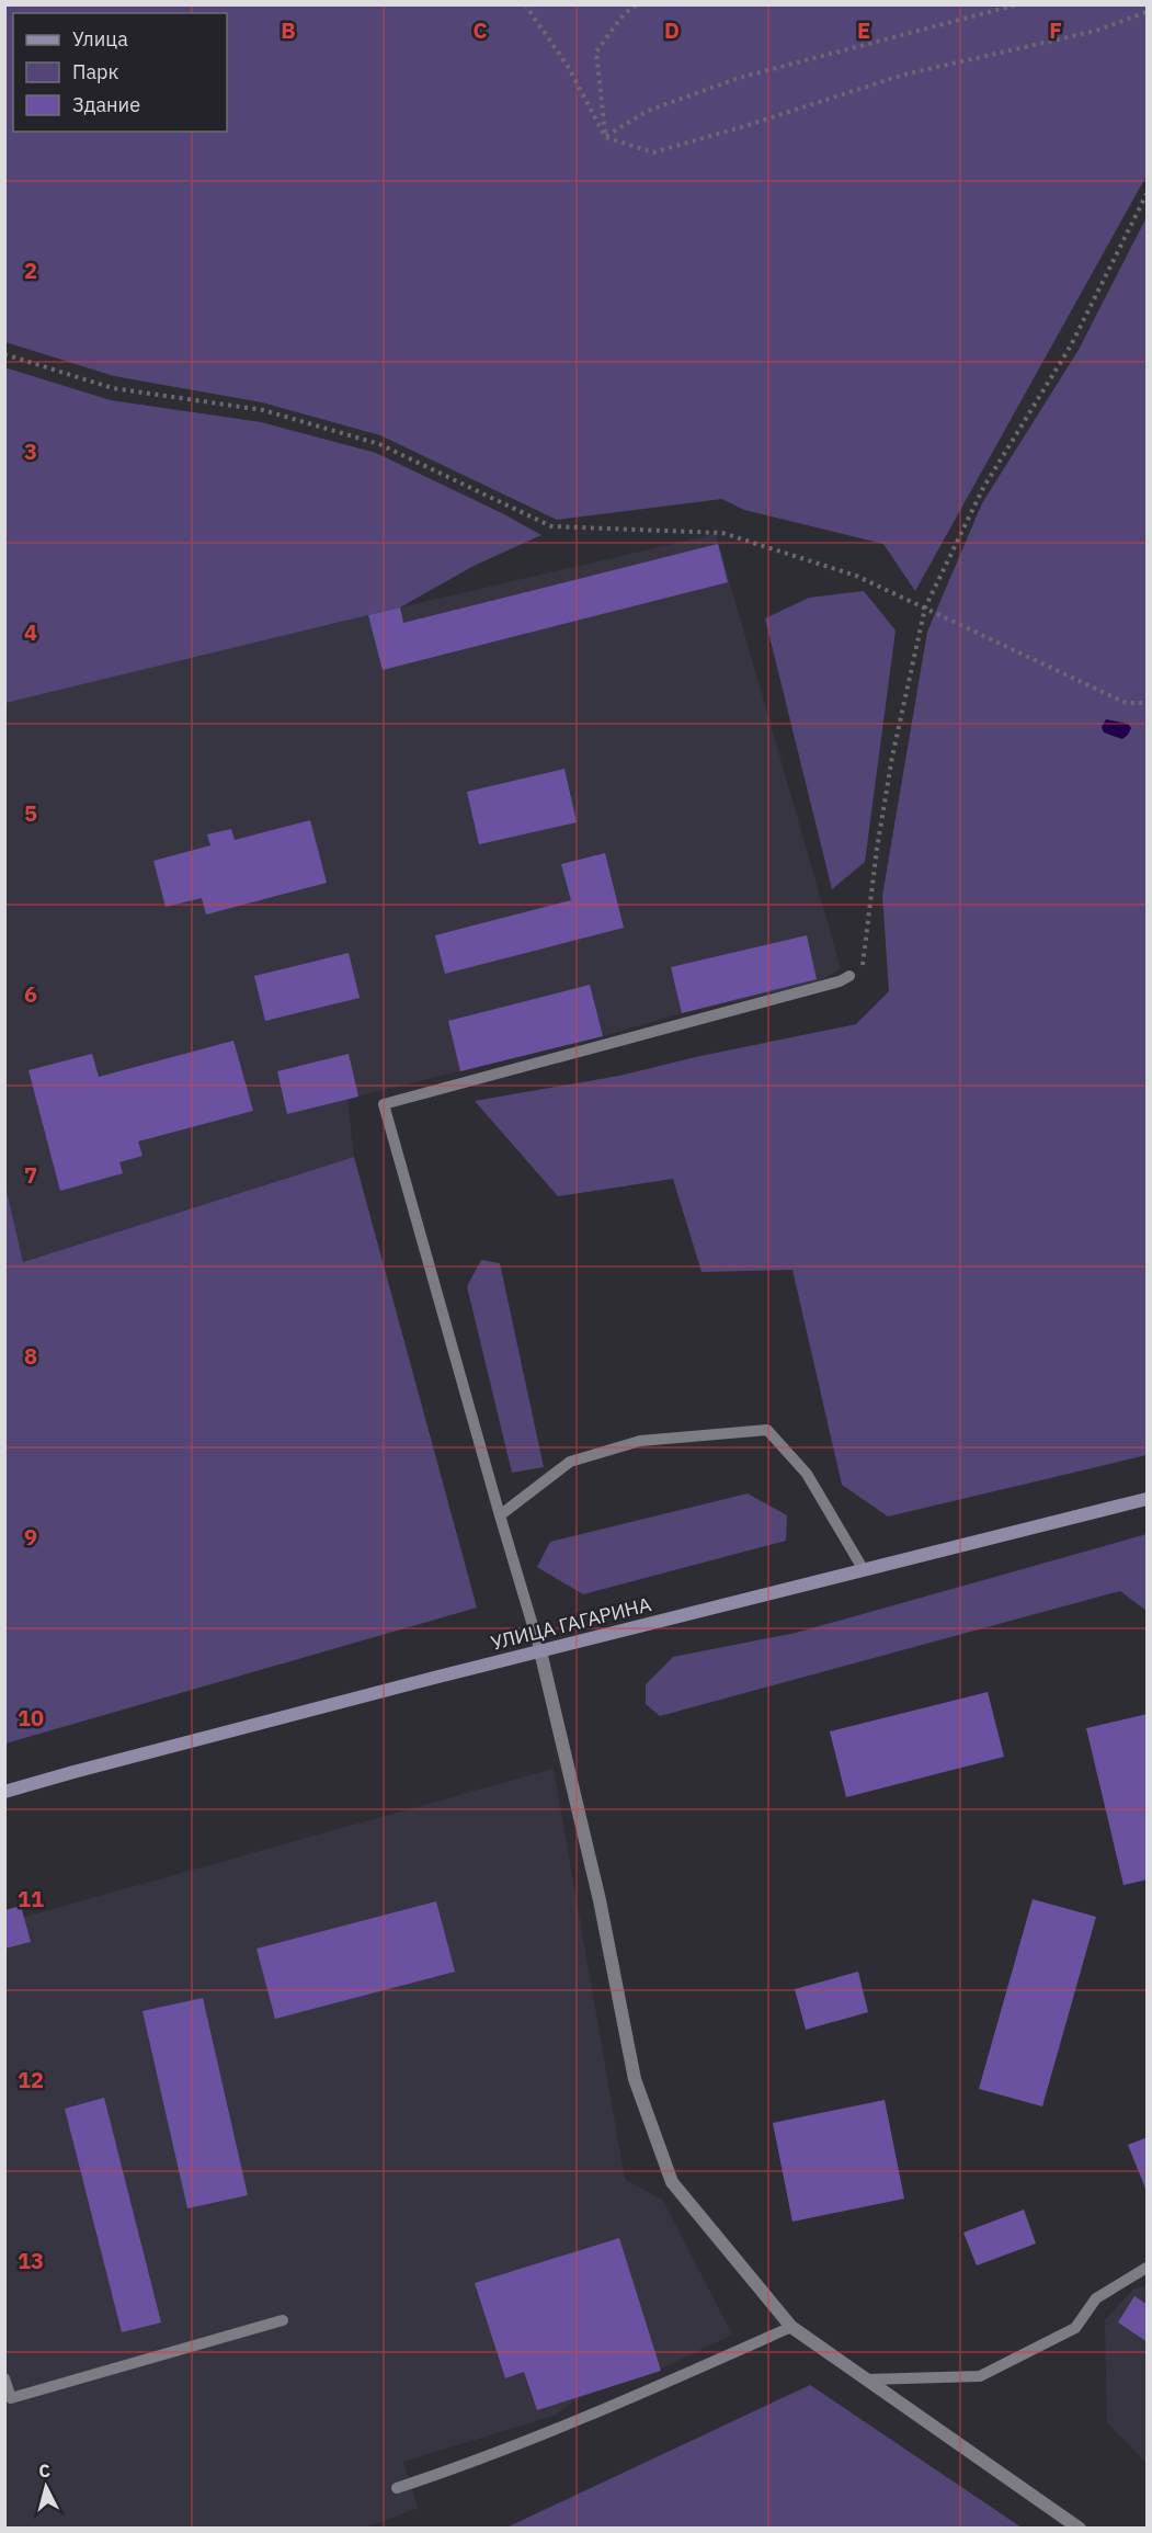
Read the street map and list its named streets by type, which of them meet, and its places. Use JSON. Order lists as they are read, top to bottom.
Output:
{
  "streets": {
    "main road": ["УЛИЦА ГАГАРИНА"]
  },
  "legend": ["Улица", "Парк", "Здание"],
  "north": "top",
  "grid": {
    "columns": [
      "B",
      "C",
      "D",
      "E",
      "F"
    ],
    "rows": [
      "2",
      "3",
      "4",
      "5",
      "6",
      "7",
      "8",
      "9",
      "10",
      "11",
      "12",
      "13"
    ]
  }
}
